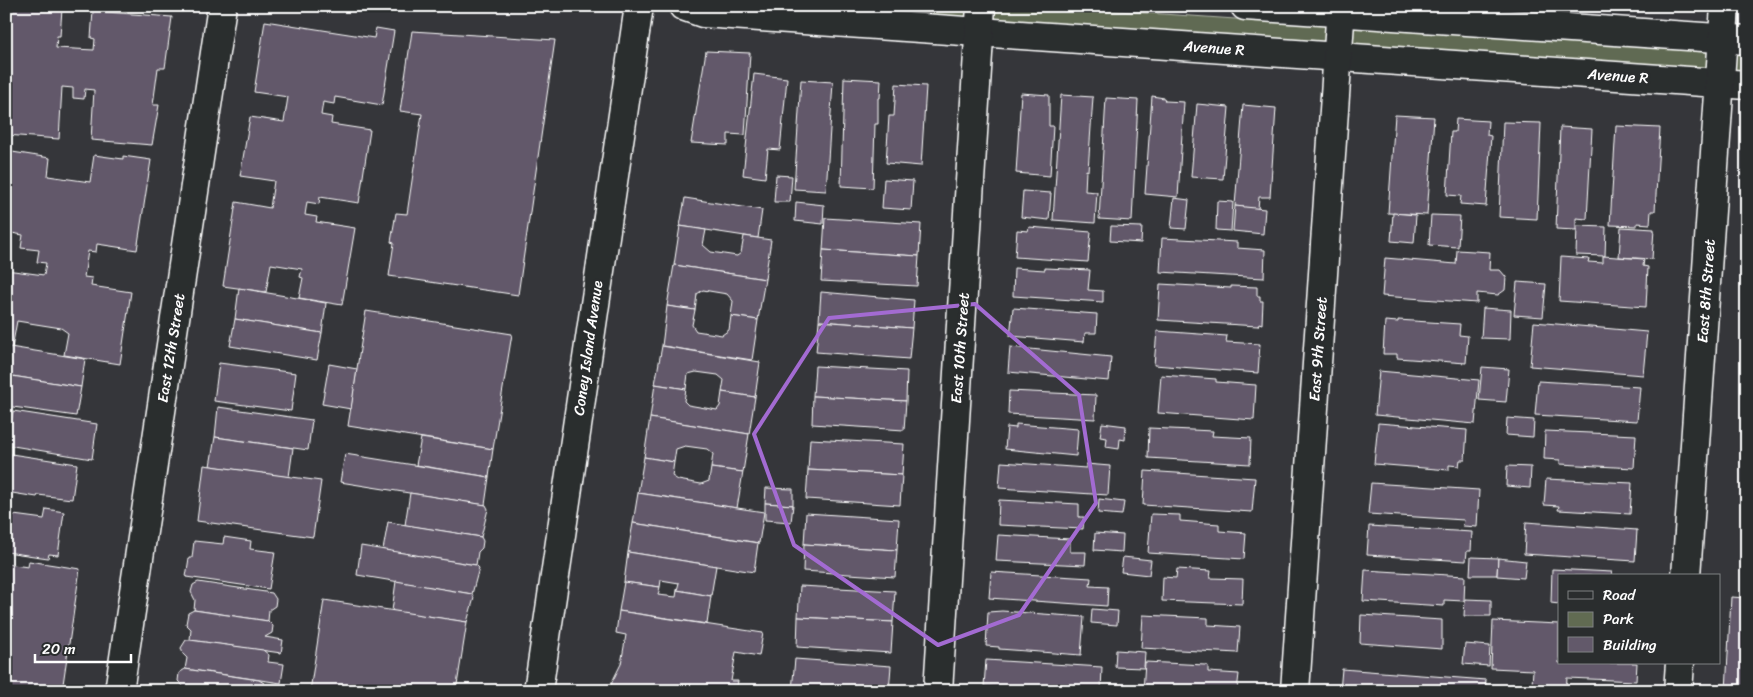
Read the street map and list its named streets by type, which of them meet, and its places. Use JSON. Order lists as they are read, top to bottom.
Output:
{
  "streets": {
    "street": [
      "Avenue R",
      "East 8th Street",
      "East 12th Street",
      "Coney Island Avenue",
      "East 10th Street",
      "East 9th Street"
    ]
  },
  "crossings": [
    ["Avenue R", "East 8th Street"],
    ["Avenue R", "East 10th Street"],
    ["Avenue R", "East 9th Street"]
  ],
  "legend": ["Road", "Park", "Building"],
  "scale_bar": "20 m"
}
